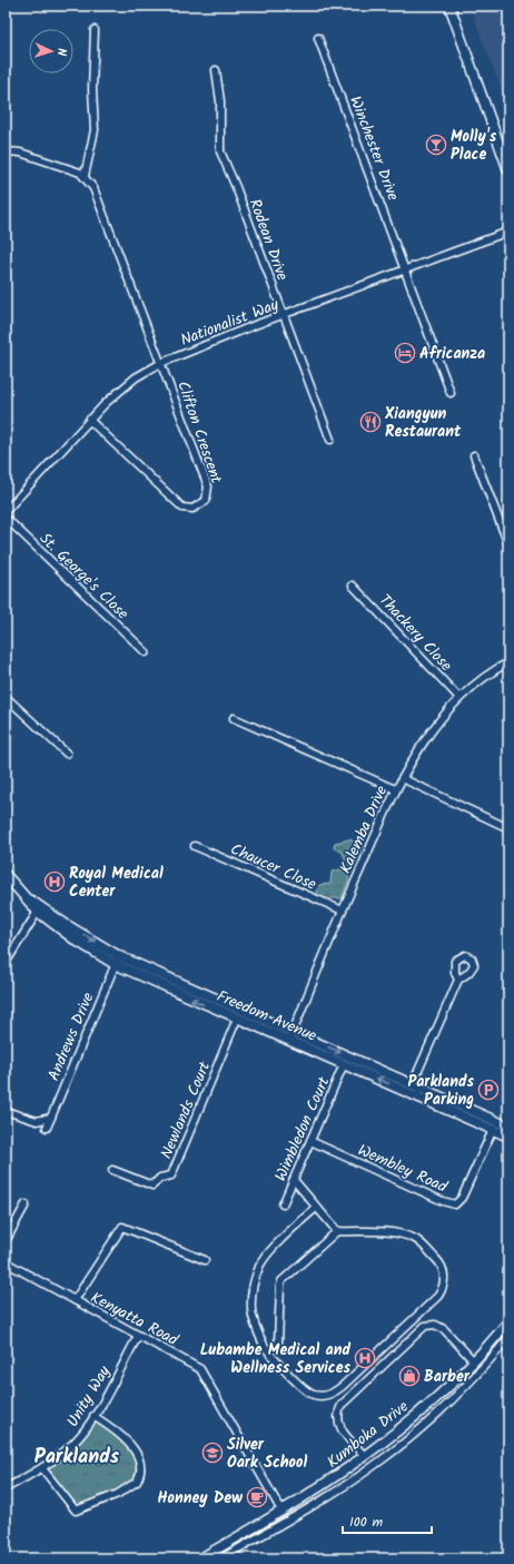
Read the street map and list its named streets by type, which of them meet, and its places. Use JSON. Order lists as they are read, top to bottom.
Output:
{
  "streets": {
    "main road": ["Freedom Avenue", "Kumboka Drive"],
    "street": [
      "Winchester Drive",
      "Rodean Drive",
      "Nationalist Way",
      "Clifton Crescent",
      "St. George's Close",
      "Thackery Close",
      "Kalemba Drive",
      "Chaucer Close",
      "Andrews Drive",
      "Newlands Court",
      "Wimbledon Court",
      "Wembley Road",
      "Kenyatta Road",
      "Unity Way"
    ]
  },
  "crossings": [
    ["Winchester Drive", "Nationalist Way"],
    ["Rodean Drive", "Nationalist Way"],
    ["Nationalist Way", "Clifton Crescent"],
    ["Thackery Close", "Kalemba Drive"],
    ["Kalemba Drive", "Chaucer Close"],
    ["Kalemba Drive", "Freedom Avenue"],
    ["Freedom Avenue", "Andrews Drive"],
    ["Freedom Avenue", "Newlands Court"],
    ["Freedom Avenue", "Wimbledon Court"],
    ["Freedom Avenue", "Wembley Road"],
    ["Wimbledon Court", "Wembley Road"],
    ["Kenyatta Road", "Unity Way"],
    ["Kenyatta Road", "Kumboka Drive"]
  ],
  "districts": ["Parklands"],
  "places": {
    "bar": ["Molly's Place"],
    "hotel": ["Africanza"],
    "restaurant": ["Xiangyun Restaurant"],
    "hospital": ["Royal Medical Center", "Lubambe Medical and Wellness Services"],
    "parking": ["Parklands Parking"],
    "shop": ["Barber"],
    "school or university": ["Silver Oark School"],
    "cafe": ["Honney Dew"]
  },
  "scale_bar": "100 m",
  "north": "right"
}
